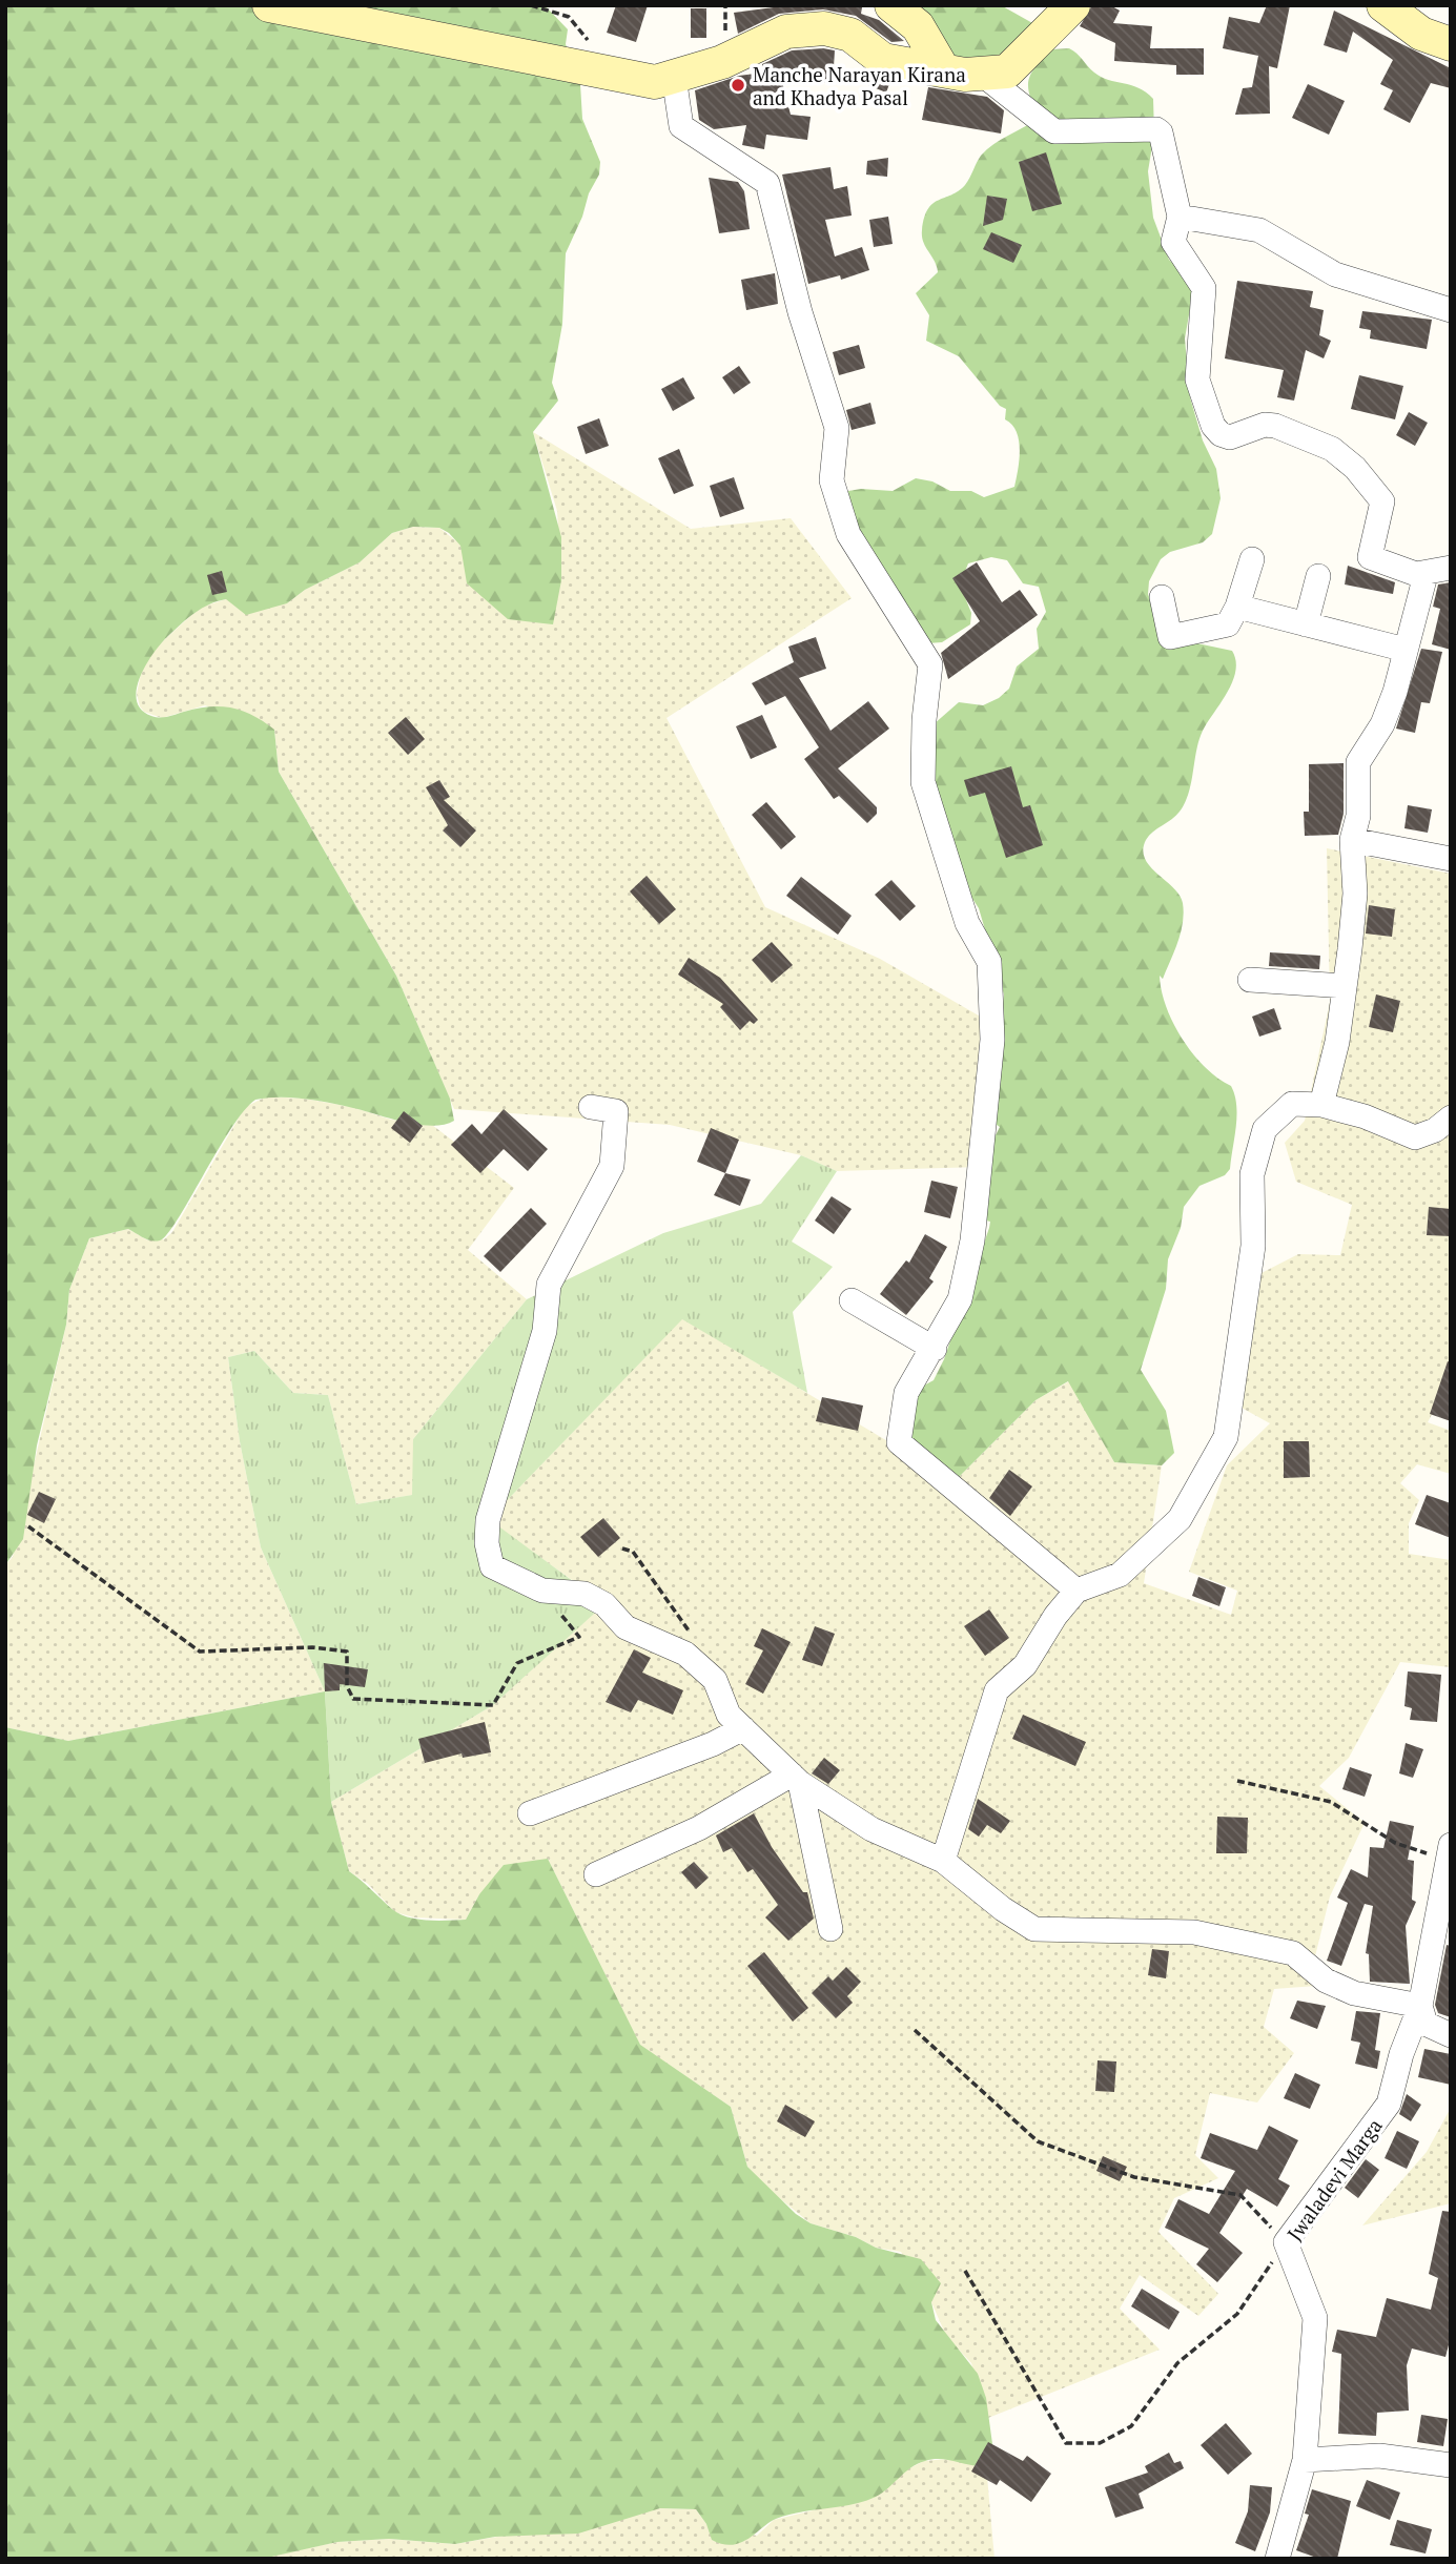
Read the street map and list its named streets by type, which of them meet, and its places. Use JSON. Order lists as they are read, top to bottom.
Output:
{
  "streets": {
    "street": ["Jwaladevi Marga"]
  },
  "places": ["Manche Narayan Kirana and Khadya Pasal"]
}
